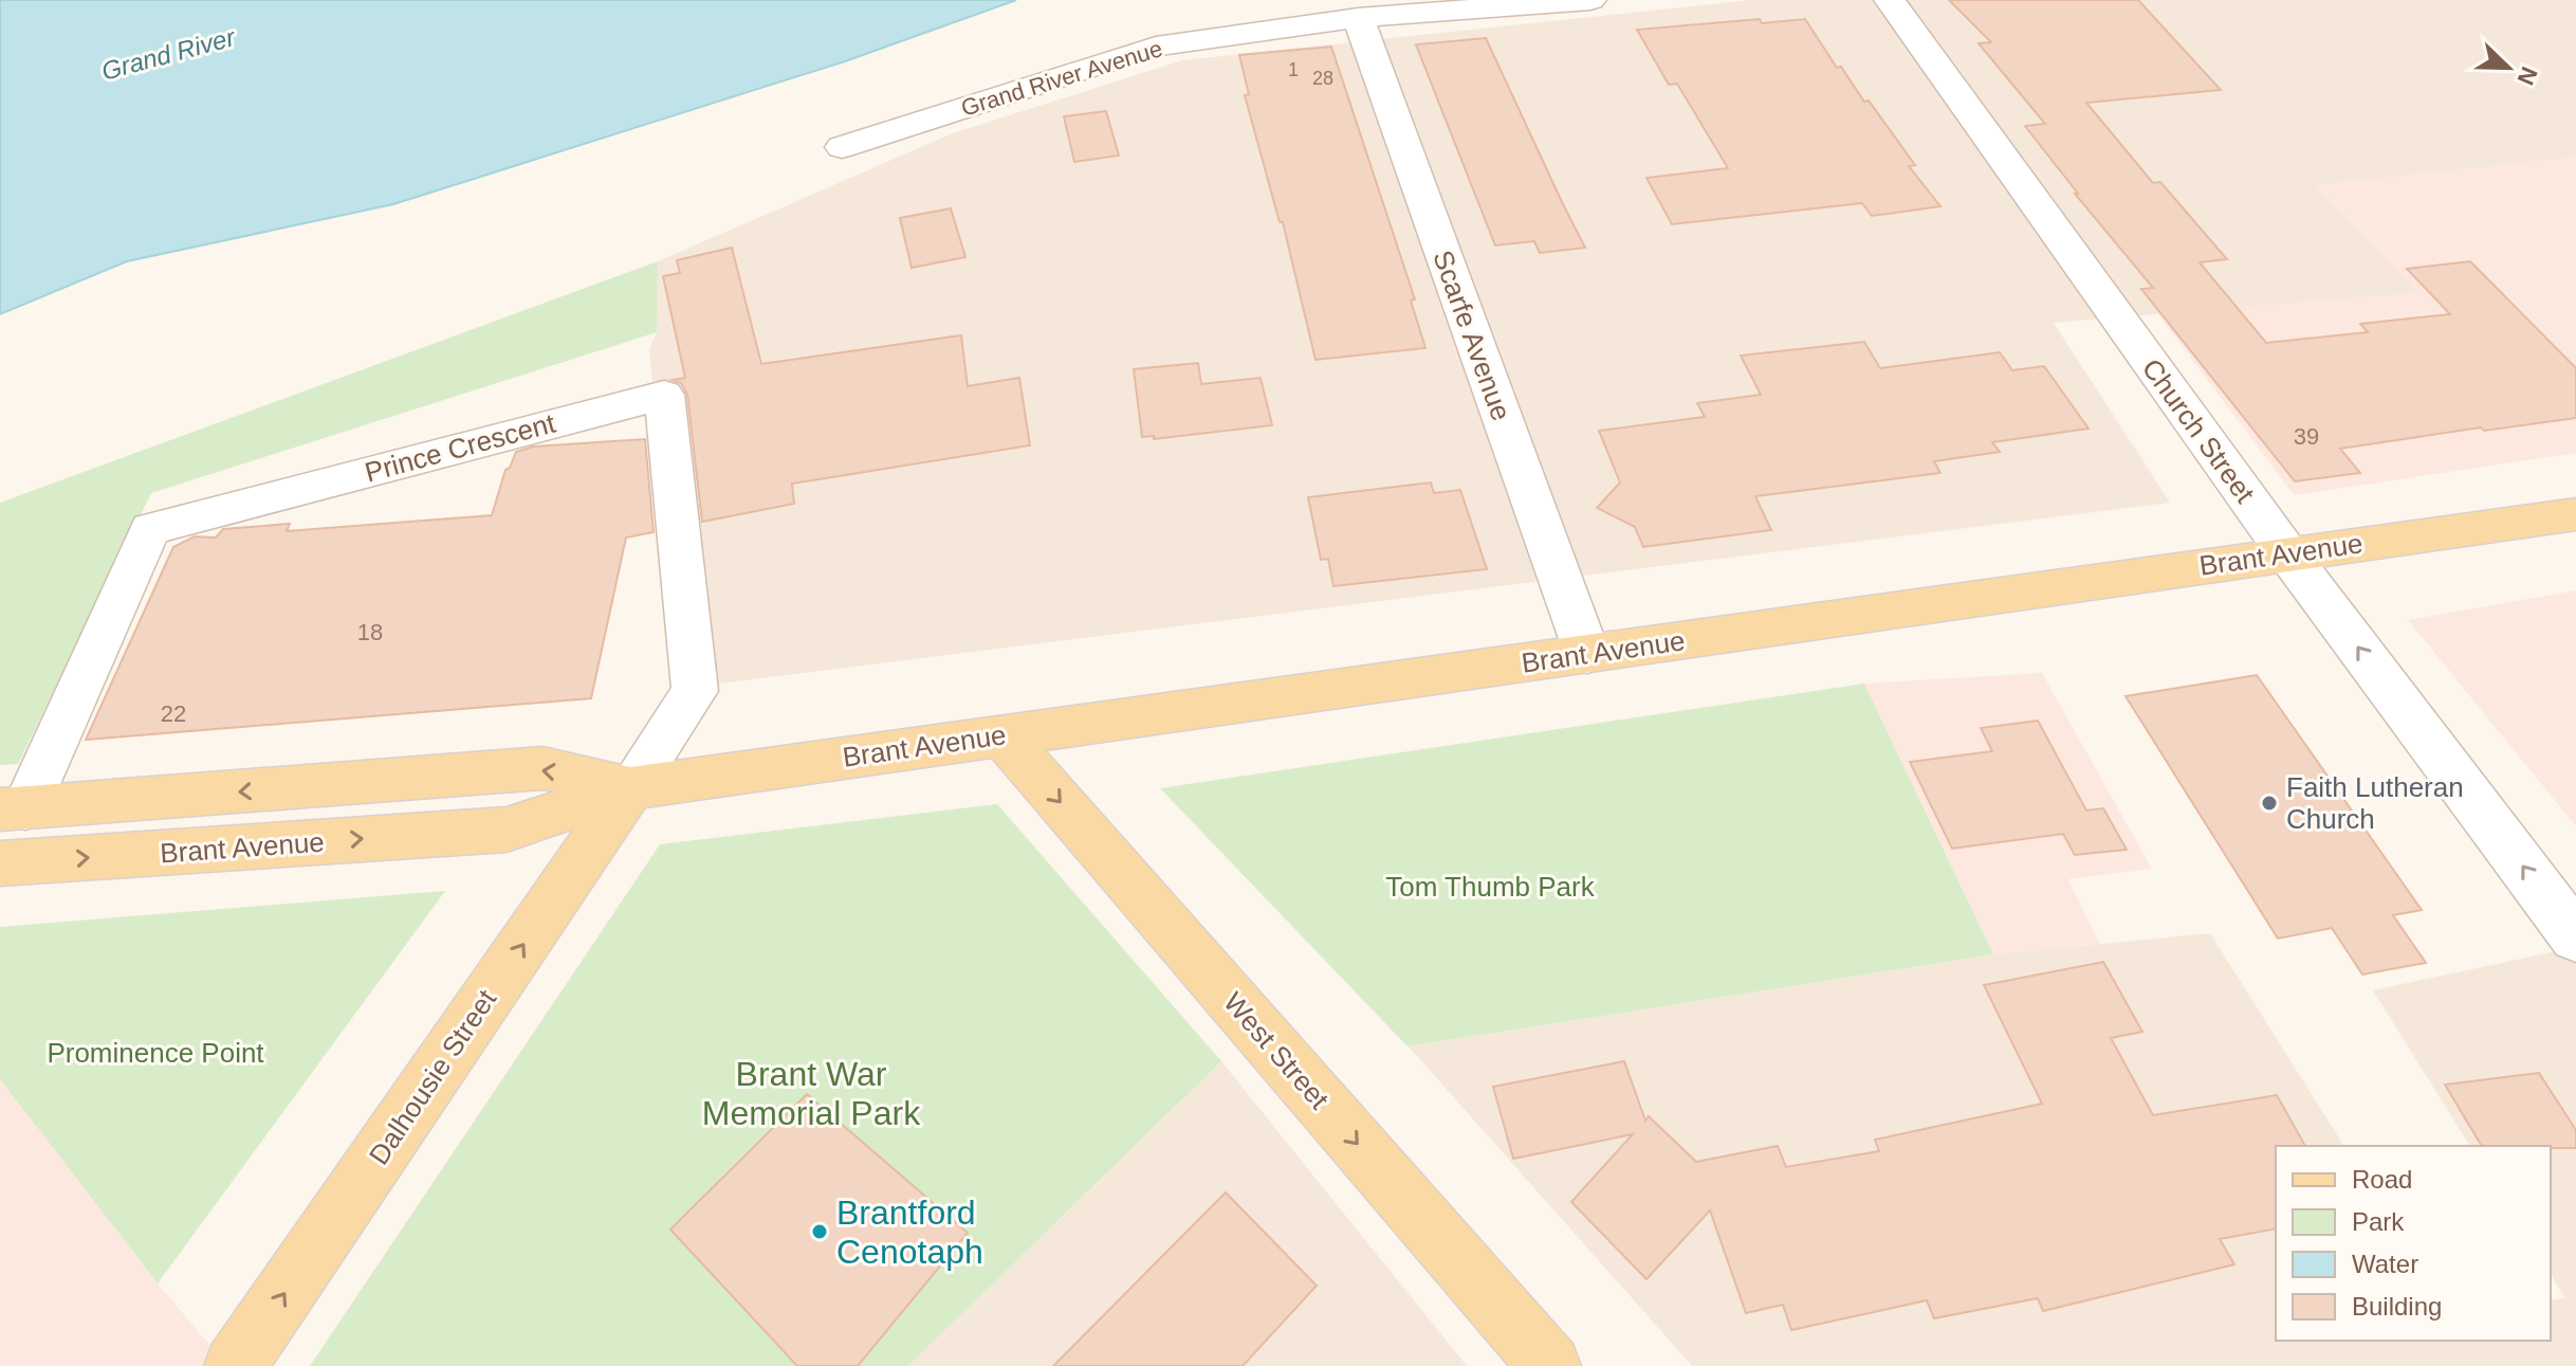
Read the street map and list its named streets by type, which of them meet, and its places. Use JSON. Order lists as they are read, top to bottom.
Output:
{
  "streets": {
    "main road": ["Brant Avenue", "West Street", "Dalhousie Street"],
    "street": [
      "Grand River Avenue",
      "Scarfe Avenue",
      "Church Street",
      "Prince Crescent"
    ]
  },
  "crossings": [
    ["Grand River Avenue", "Scarfe Avenue"],
    ["Scarfe Avenue", "Brant Avenue"],
    ["Church Street", "Brant Avenue"],
    ["Prince Crescent", "Brant Avenue"],
    ["Prince Crescent", "Dalhousie Street"],
    ["Brant Avenue", "West Street"],
    ["Brant Avenue", "Dalhousie Street"]
  ],
  "one_way": ["Church Street", "West Street", "Dalhousie Street"],
  "water": ["Grand River"],
  "parks": ["Tom Thumb Park", "Prominence Point", "Brant War Memorial Park"],
  "places": ["Faith Lutheran Church", "Brantford Cenotaph"],
  "house_numbers": [
    "1",
    "28",
    "39",
    "18",
    "22"
  ],
  "legend": [
    "Road",
    "Park",
    "Water",
    "Building"
  ],
  "north": "bottom right"
}
